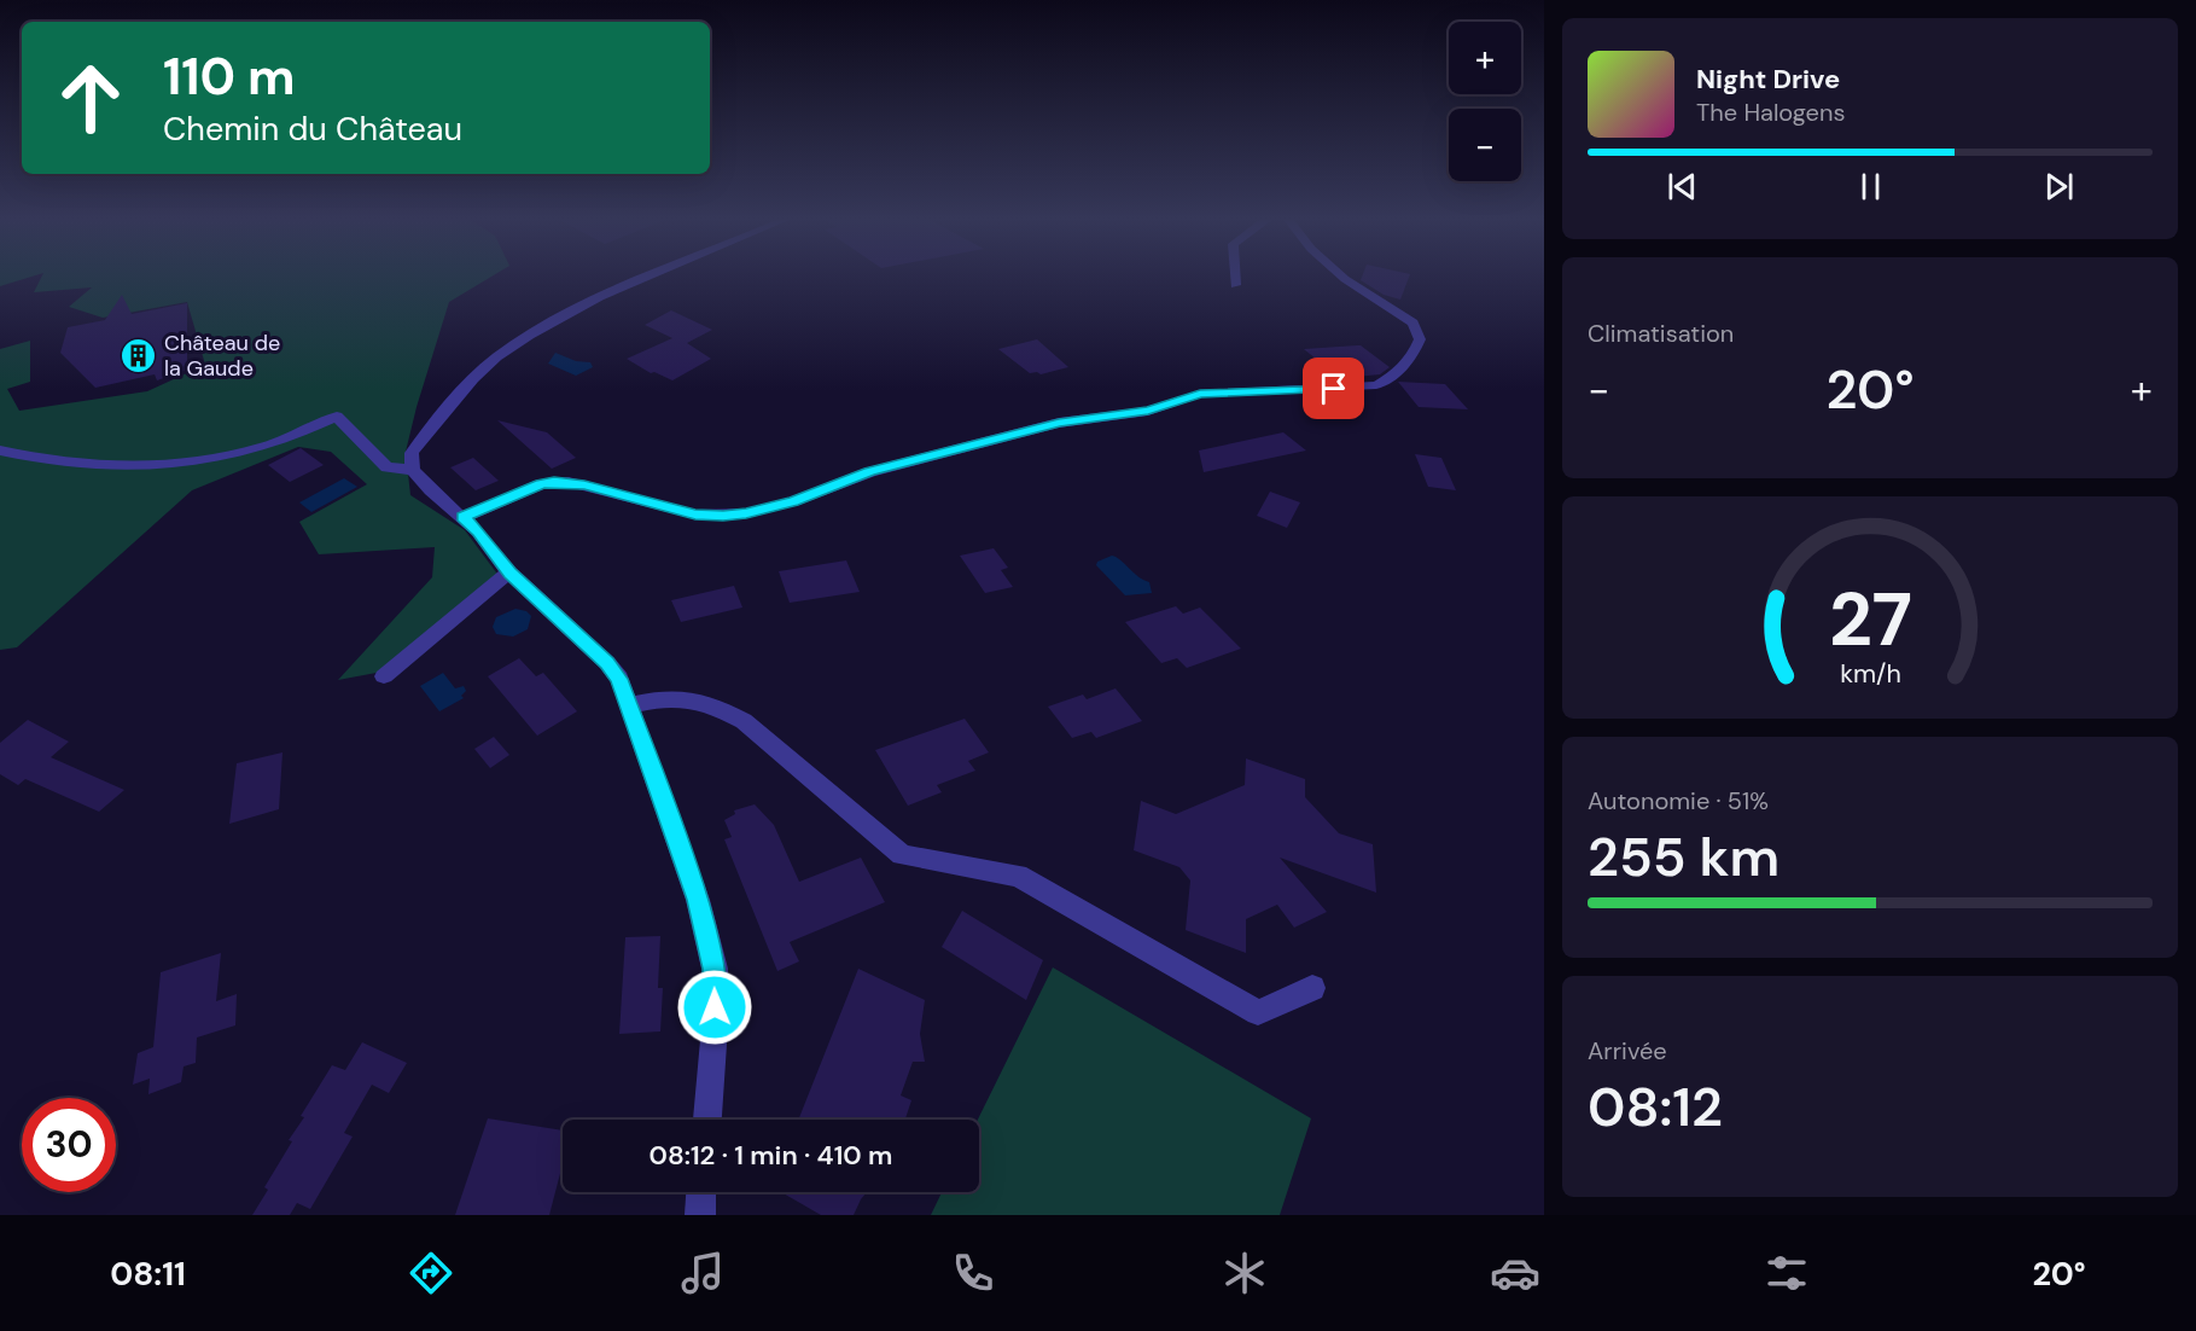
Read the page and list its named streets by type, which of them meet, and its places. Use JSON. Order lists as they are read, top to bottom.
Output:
{
  "places": {
    "building": ["Château de la Gaude"]
  },
  "page": {
    "map_buttons": ["+", "−"],
    "turn": ["110 m", "Chemin du Château"],
    "song": ["Night Drive", "The Halogens"],
    "tile": [
      "Climatisation",
      ["Autonomie · 51%", "255 km"],
      ["Arrivée", "08:12"]
    ],
    "heat": ["−", "20°", "+"],
    "limit": "30",
    "trip": "08:12 · 1 min · 410 m",
    "tabs": ["08:11", "20°"],
    "gauge": ["27", "km/h"]
  }
}
